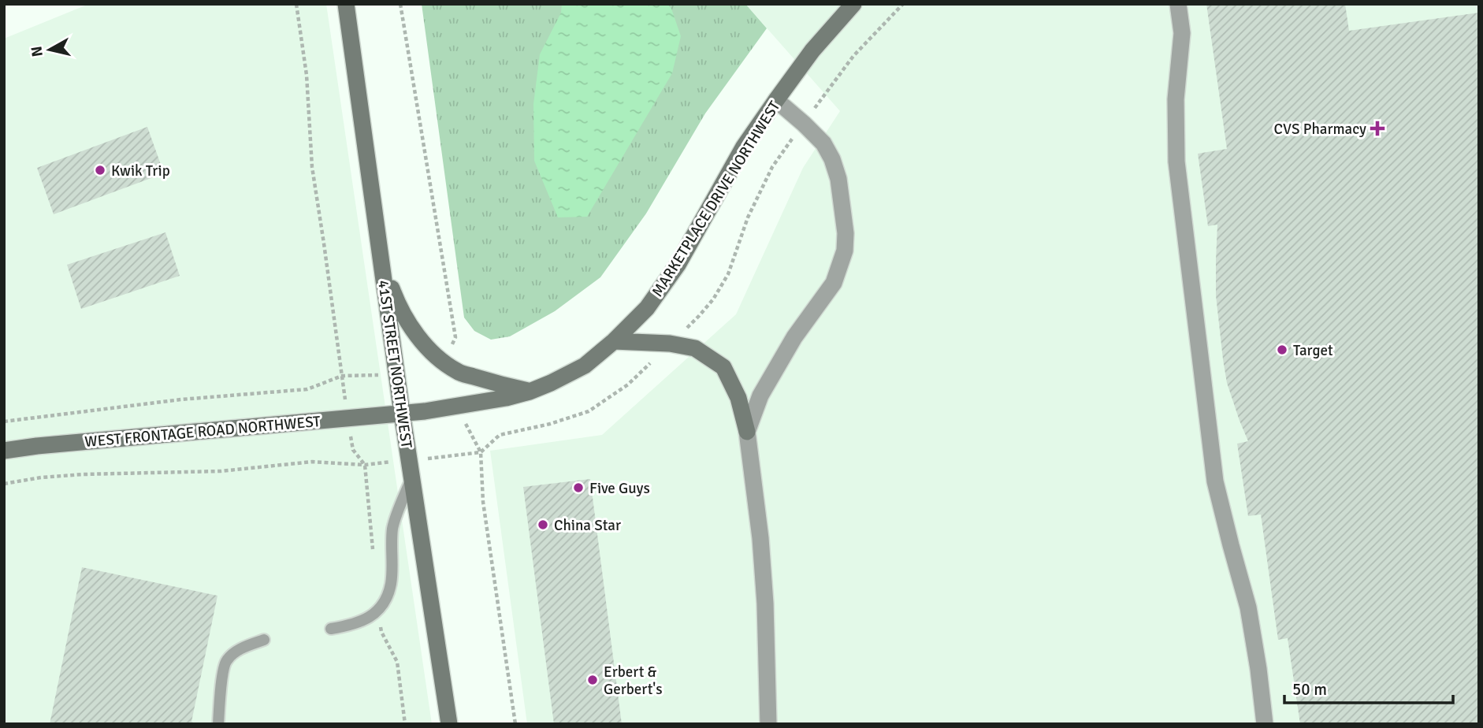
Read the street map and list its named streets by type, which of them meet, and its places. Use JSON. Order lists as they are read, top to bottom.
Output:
{
  "streets": {
    "street": ["MARKETPLACE DRIVE NORTHWEST", "41ST STREET NORTHWEST", "WEST FRONTAGE ROAD NORTHWEST"]
  },
  "crossings": [
    ["MARKETPLACE DRIVE NORTHWEST", "41ST STREET NORTHWEST"],
    ["MARKETPLACE DRIVE NORTHWEST", "WEST FRONTAGE ROAD NORTHWEST"],
    ["41ST STREET NORTHWEST", "WEST FRONTAGE ROAD NORTHWEST"]
  ],
  "places": {
    "health": ["CVS Pharmacy"],
    "other": [
      "Kwik Trip",
      "Target",
      "Five Guys",
      "China Star",
      "Erbert & Gerbert's"
    ]
  },
  "scale_bar": "50 m",
  "north": "left"
}
